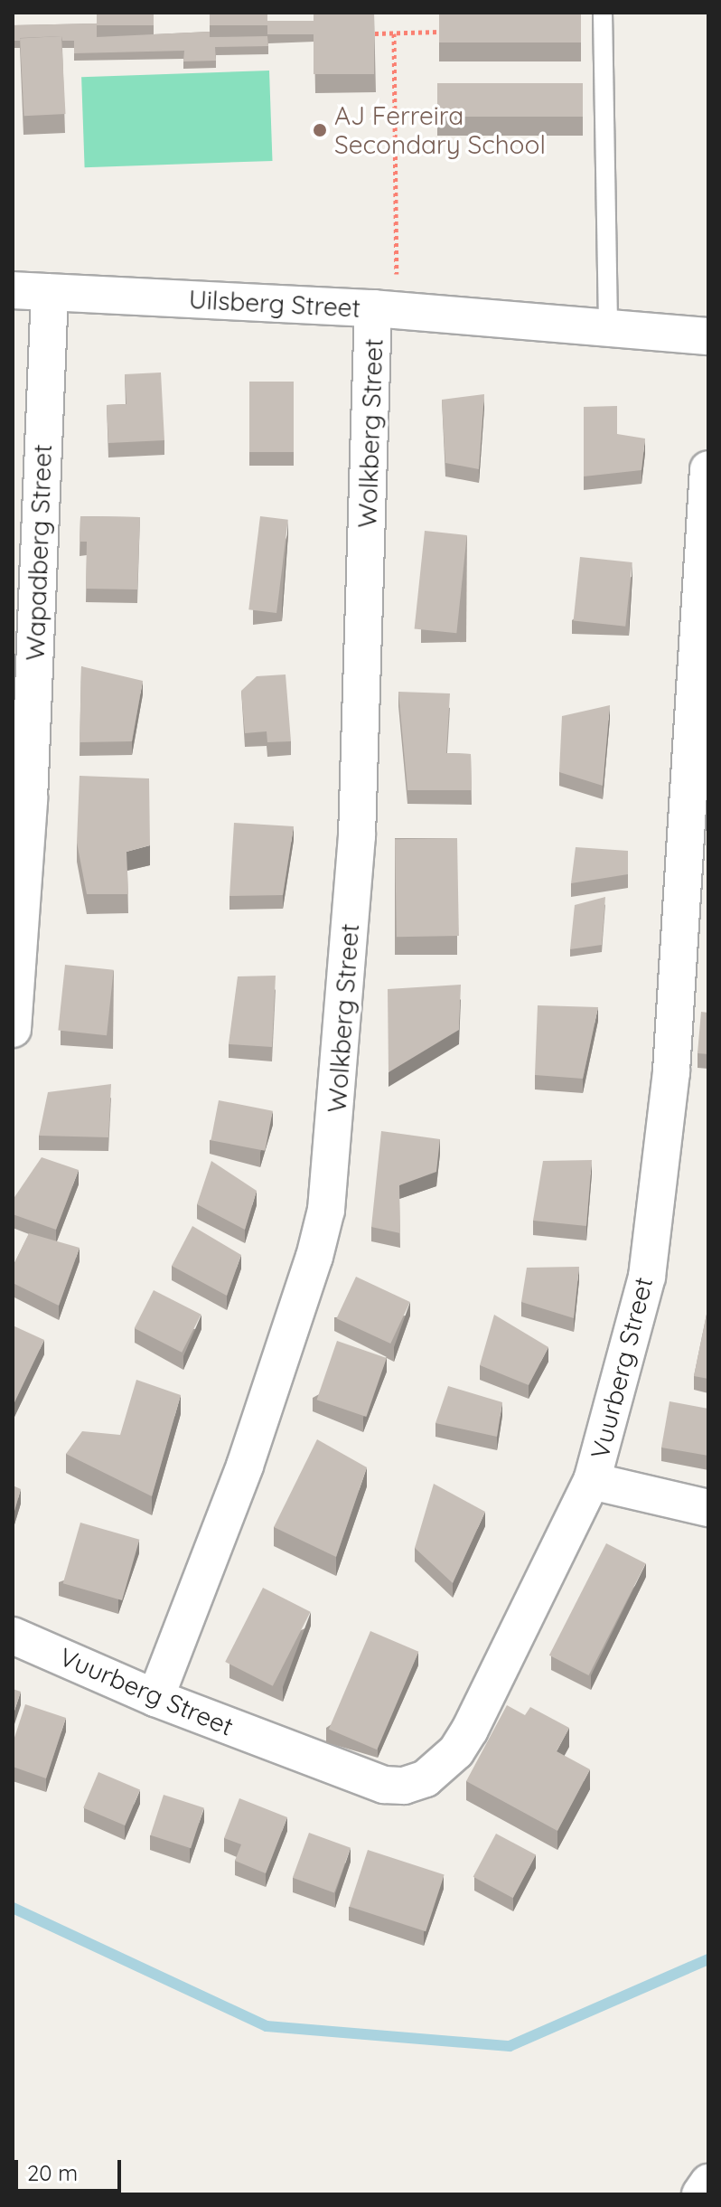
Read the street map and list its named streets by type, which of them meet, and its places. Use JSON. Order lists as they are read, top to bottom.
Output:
{
  "streets": {
    "street": [
      "Uilsberg Street",
      "Wolkberg Street",
      "Wapadberg Street",
      "Vuurberg Street"
    ]
  },
  "crossings": [
    ["Uilsberg Street", "Wolkberg Street"],
    ["Uilsberg Street", "Wapadberg Street"],
    ["Wolkberg Street", "Vuurberg Street"]
  ],
  "places": ["AJ Ferreira Secondary School"],
  "scale_bar": "20 m"
}
